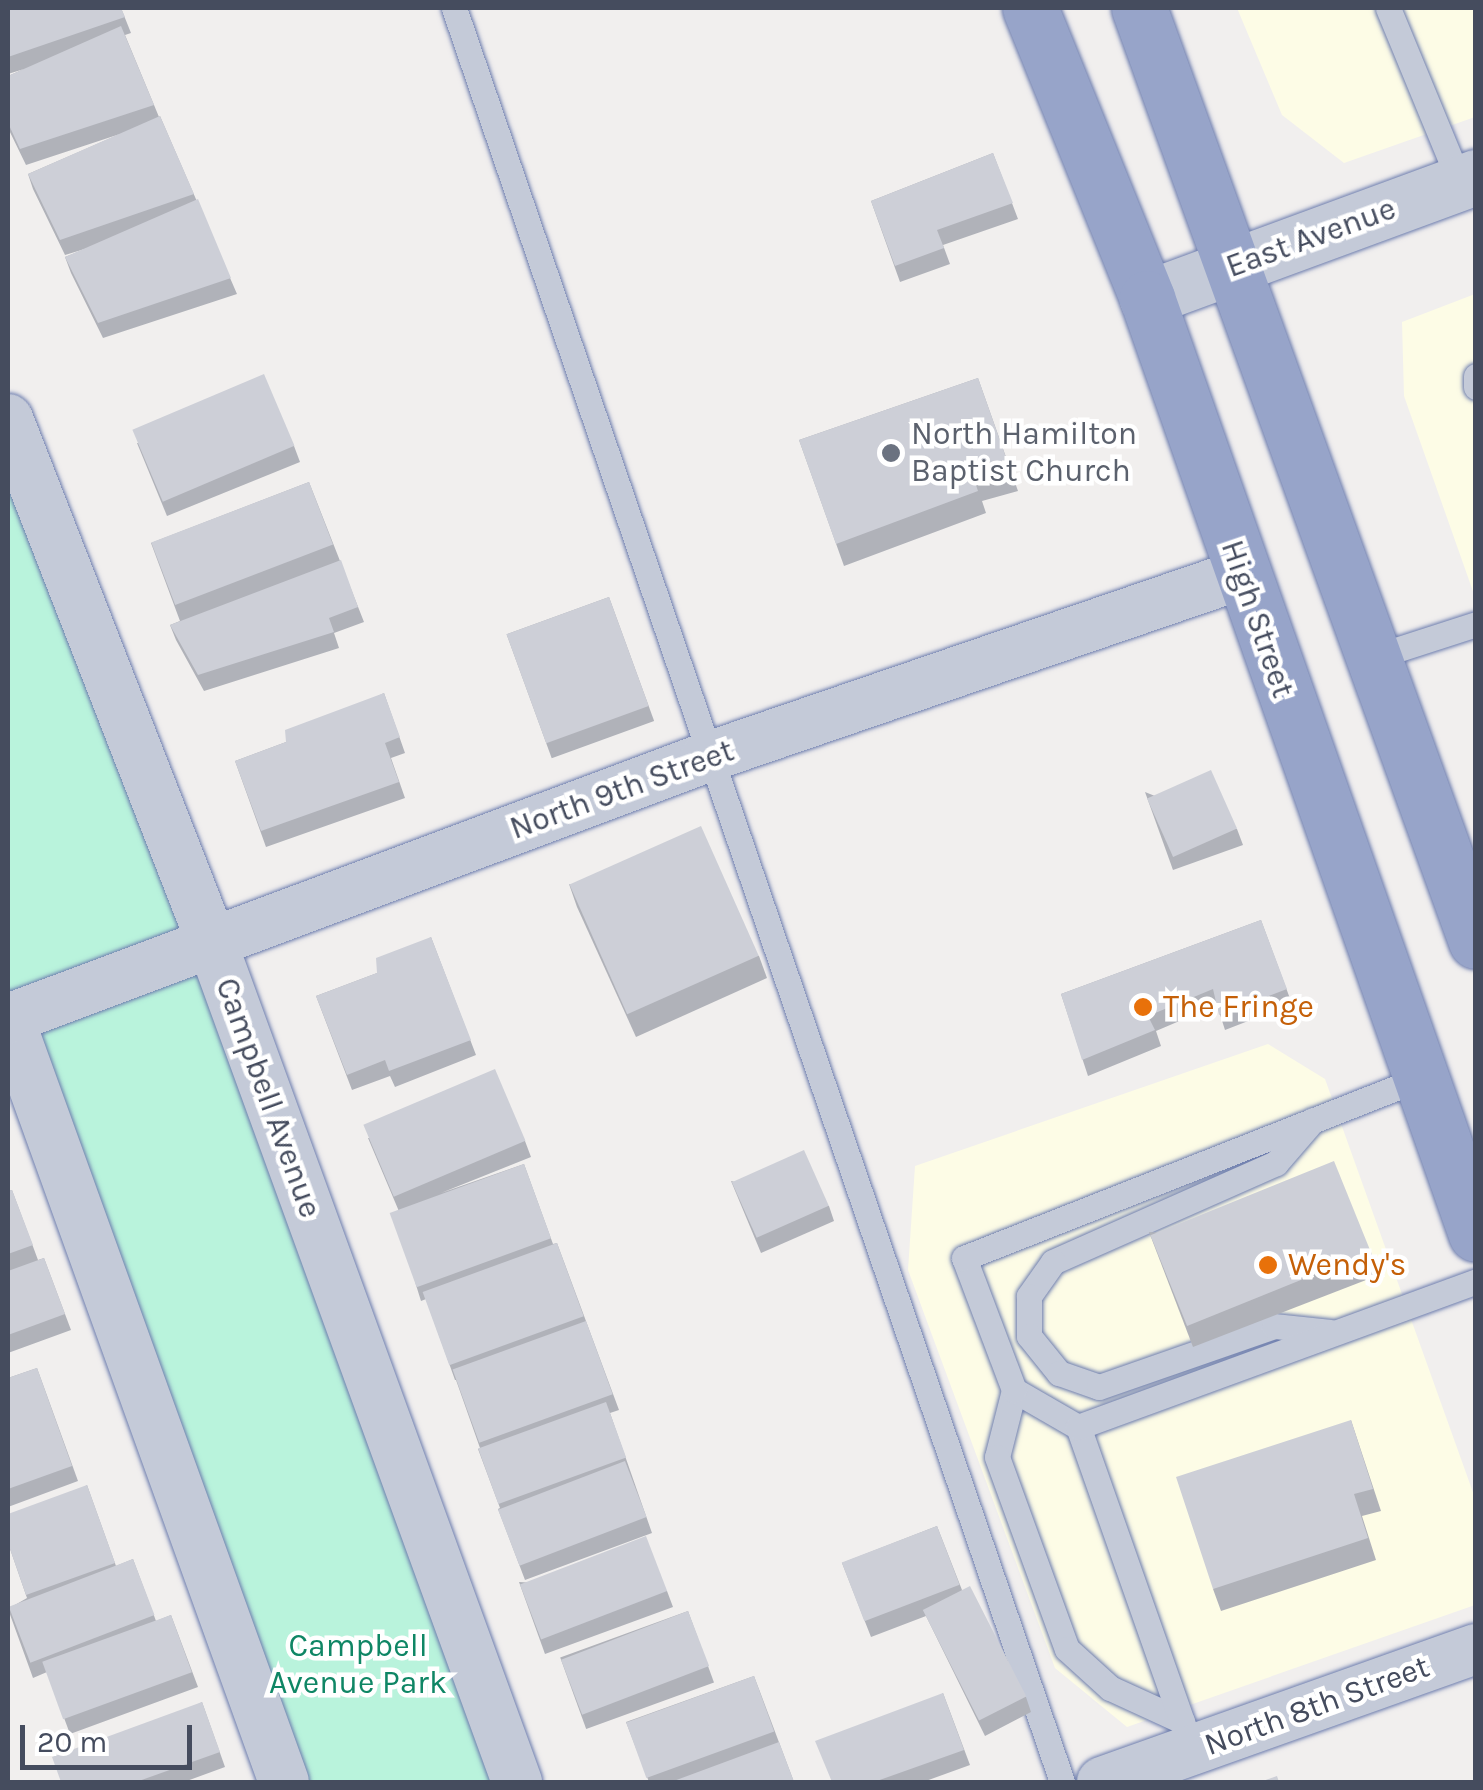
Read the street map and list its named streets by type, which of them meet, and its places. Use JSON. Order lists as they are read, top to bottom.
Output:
{
  "streets": {
    "highway": ["High Street"],
    "street": [
      "East Avenue",
      "North 9th Street",
      "Campbell Avenue",
      "North 8th Street"
    ]
  },
  "crossings": [
    ["East Avenue", "High Street"],
    ["High Street", "North 9th Street"],
    ["North 9th Street", "Campbell Avenue"]
  ],
  "parks": ["Campbell Avenue Park"],
  "places": ["North Hamilton Baptist Church", "The Fringe", "Wendy's"],
  "scale_bar": "20 m"
}
